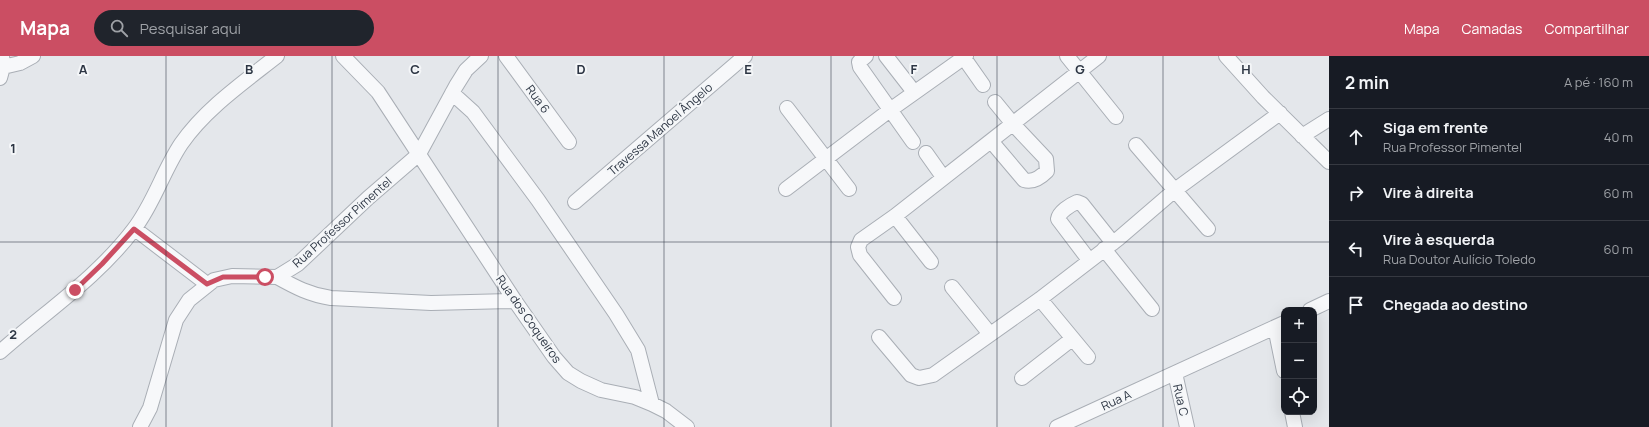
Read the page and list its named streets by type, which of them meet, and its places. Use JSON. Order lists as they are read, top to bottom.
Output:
{
  "streets": {
    "street": [
      "Rua 6",
      "Travessa Manoel Ângelo",
      "Rua Professor Pimentel",
      "Rua dos Coqueiros",
      "Rua A",
      "Rua C"
    ]
  },
  "crossings": [
    ["Rua Professor Pimentel", "Rua dos Coqueiros"],
    ["Rua A", "Rua C"]
  ],
  "page": {
    "header": "Mapa",
    "search": "Pesquisar aqui",
    "nav": ["Mapa", "Camadas", "Compartilhar"],
    "heading": ["2 min", "A pé · 160 m"],
    "list": [
      ["Siga em frente", "Rua Professor Pimentel", "40 m"],
      ["Vire à direita", "60 m"],
      ["Vire à esquerda", "Rua Doutor Aulício Toledo", "60 m"],
      "Chegada ao destino"
    ],
    "map_buttons": ["+", "−"]
  },
  "grid": {
    "columns": [
      "A",
      "B",
      "C",
      "D",
      "E",
      "F",
      "G",
      "H"
    ],
    "rows": ["1", "2"]
  }
}
